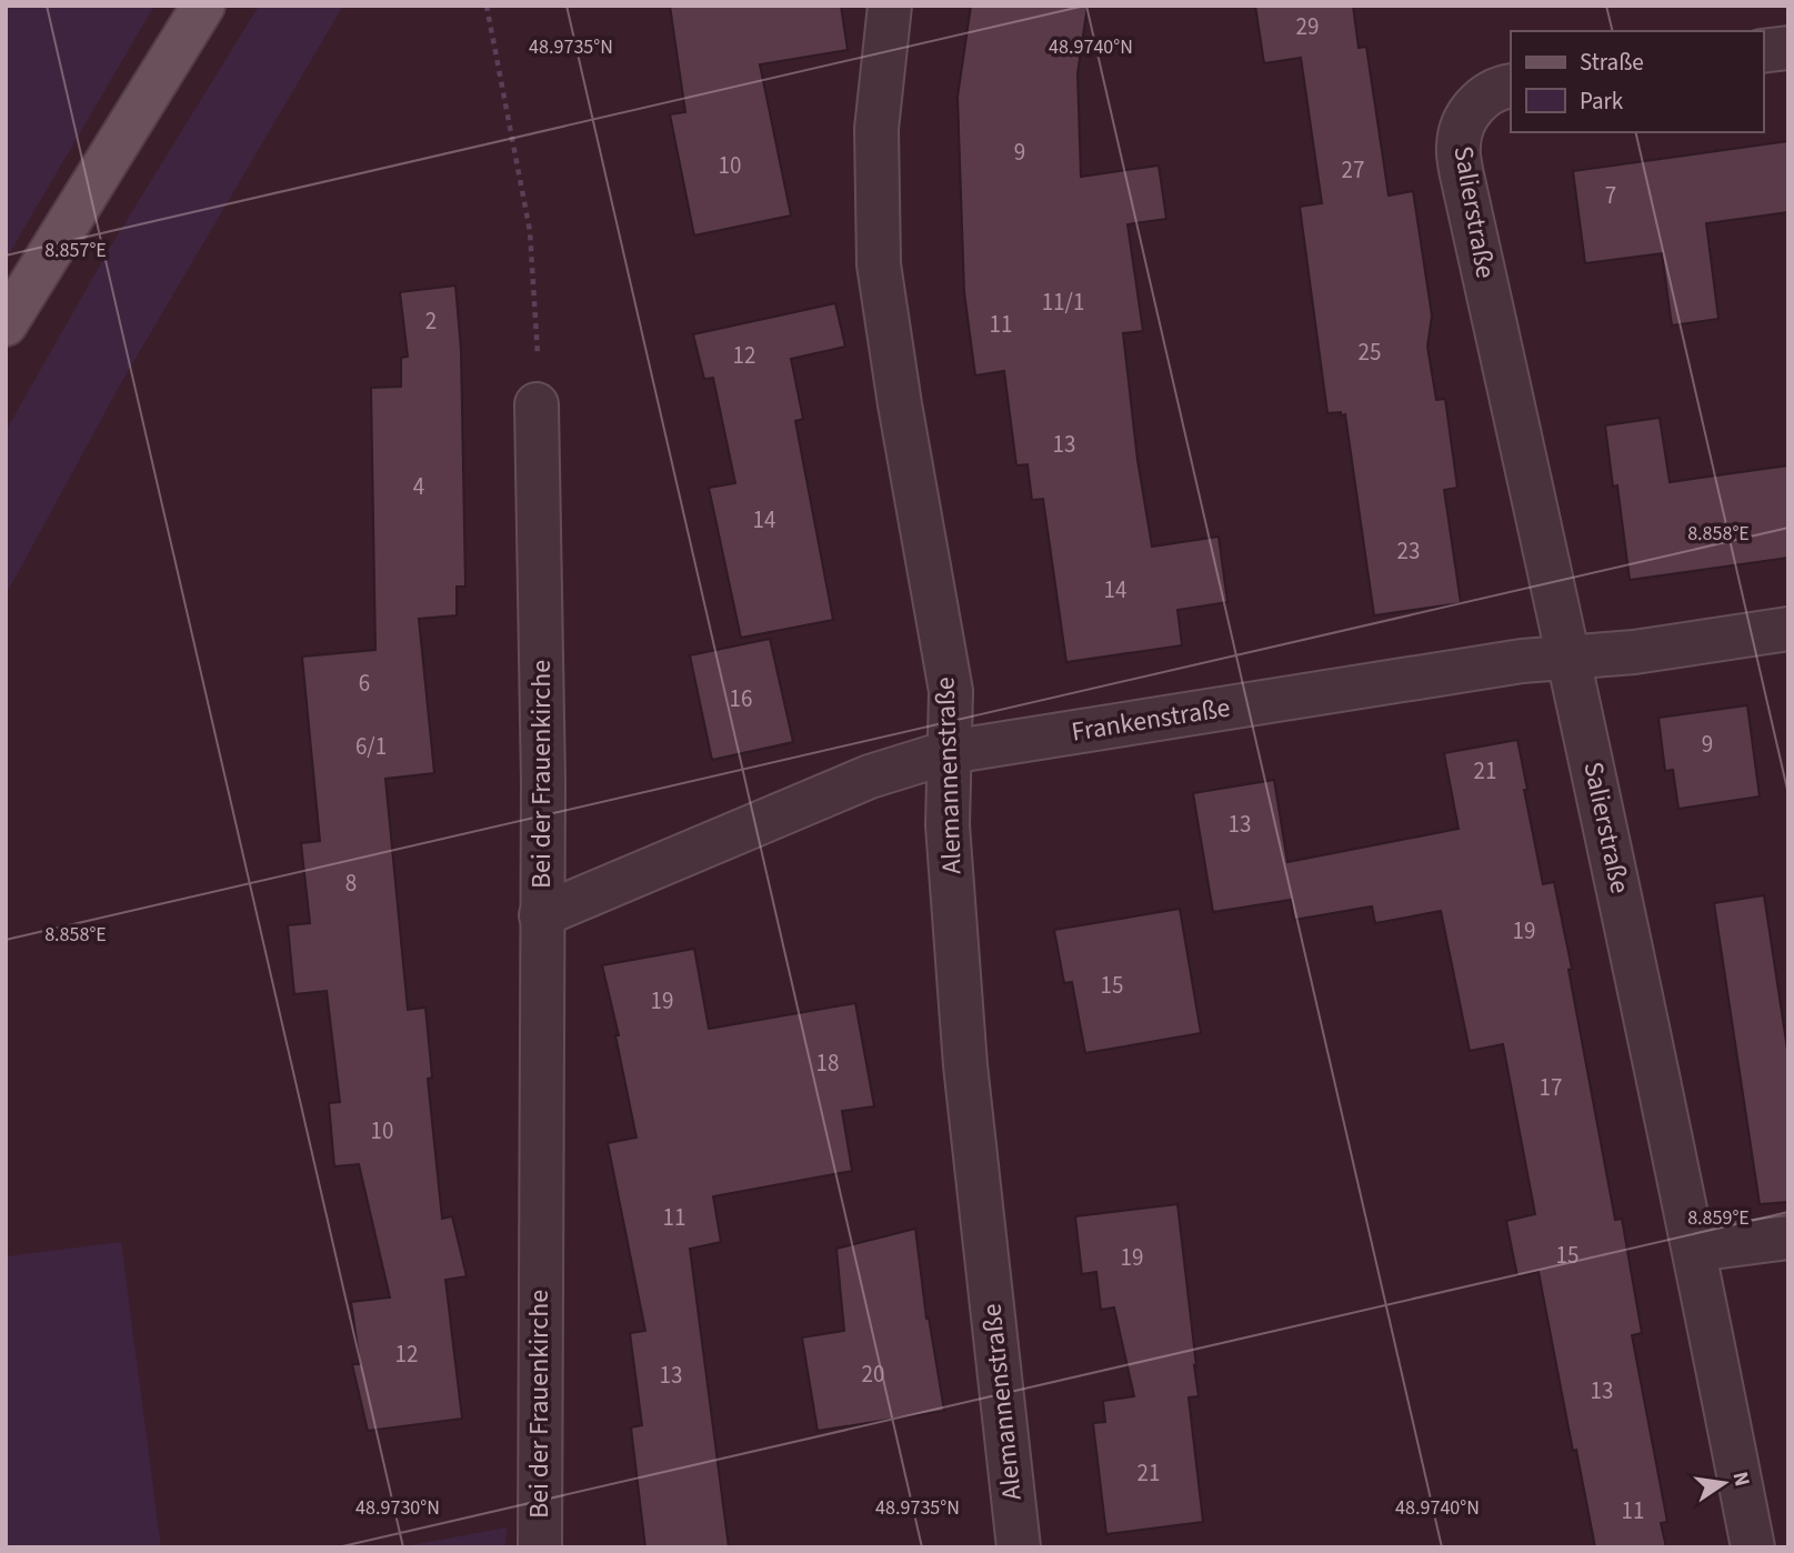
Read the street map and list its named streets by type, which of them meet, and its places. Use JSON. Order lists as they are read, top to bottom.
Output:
{
  "streets": {
    "street": [
      "Salierstraße",
      "Frankenstraße",
      "Bei der Frauenkirche",
      "Alemannenstraße"
    ]
  },
  "crossings": [
    ["Salierstraße", "Frankenstraße"],
    ["Frankenstraße", "Bei der Frauenkirche"],
    ["Frankenstraße", "Alemannenstraße"]
  ],
  "house_numbers": [
    "29",
    "9",
    "10",
    "27",
    "7",
    "11/1",
    "2",
    "11",
    "25",
    "12",
    "13",
    "4",
    "14",
    "23",
    "14",
    "6",
    "16",
    "9",
    "6/1",
    "21",
    "13",
    "8",
    "19",
    "15",
    "19",
    "18",
    "17",
    "10",
    "11",
    "15",
    "19",
    "12",
    "20",
    "13",
    "13",
    "21",
    "11"
  ],
  "legend": ["Straße", "Park"],
  "north": "right",
  "coordinates": [
    "48.9735°N",
    "48.9740°N",
    "8.857°E",
    "8.858°E",
    "8.859°E",
    "48.9730°N"
  ]
}
